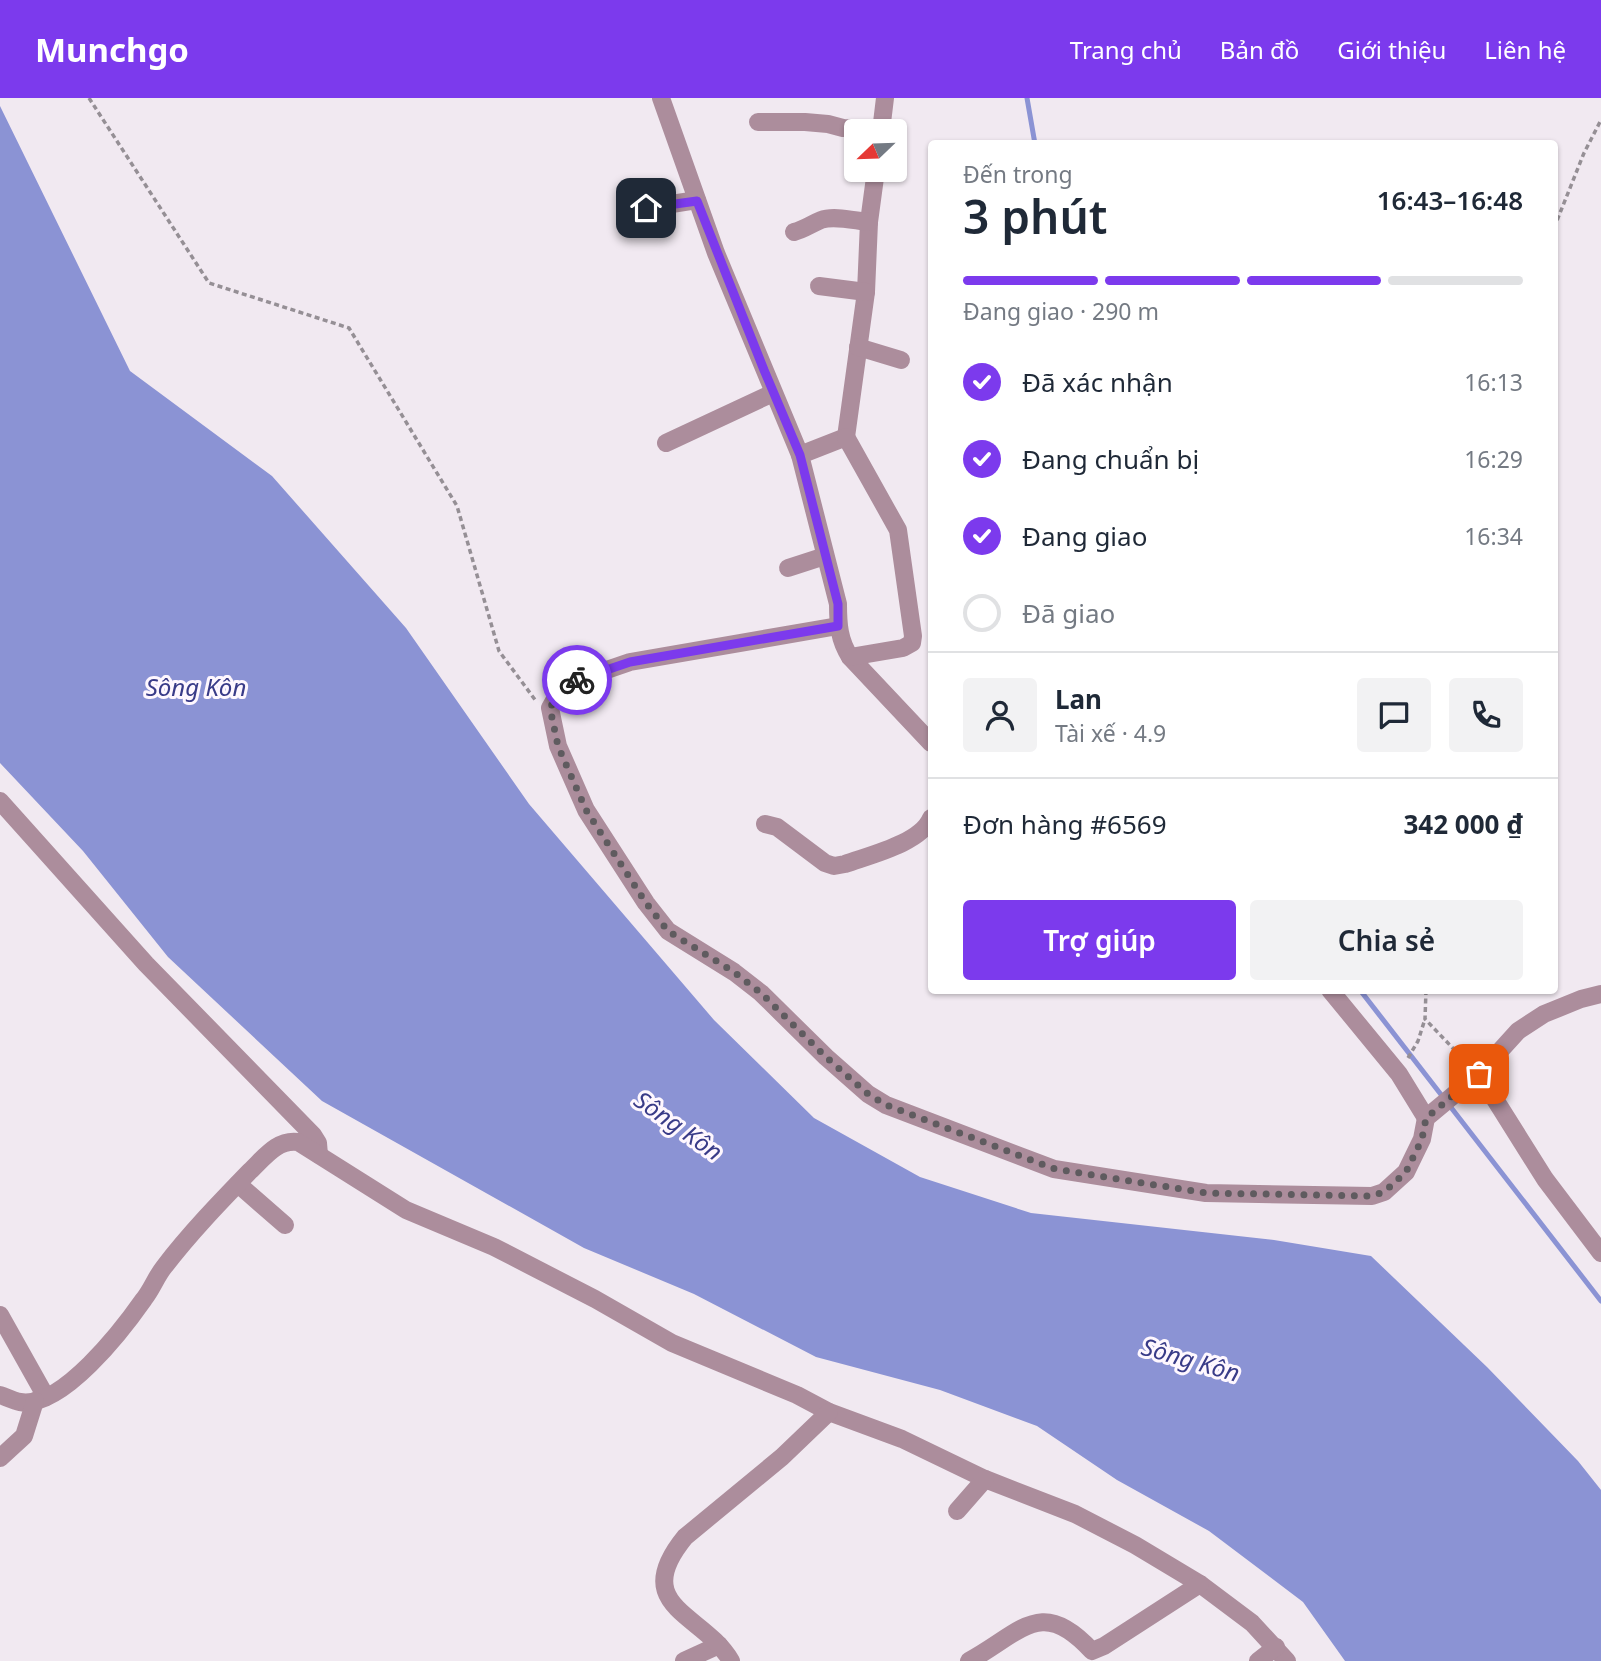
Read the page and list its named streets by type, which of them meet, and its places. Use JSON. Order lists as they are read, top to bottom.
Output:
{
  "water": ["Sông Kôn"],
  "north": "bottom left",
  "page": {
    "header": "Munchgo",
    "nav": [
      "Trang chủ",
      "Bản đồ",
      "Giới thiệu",
      "Liên hệ"
    ],
    "heading": ["3 phút", "Đến trong", "16:43–16:48"],
    "panel": [
      "Lan",
      "Tài xế · 4.9",
      "Đơn hàng #6569",
      "342 000 ₫"
    ],
    "bar": "Đang giao · 290 m",
    "list": [
      ["Đã xác nhận", "16:13"],
      ["Đang chuẩn bị", "16:29"],
      ["Đang giao", "16:34"],
      "Đã giao"
    ],
    "buttons": ["Trợ giúp", "Chia sẻ"]
  }
}
